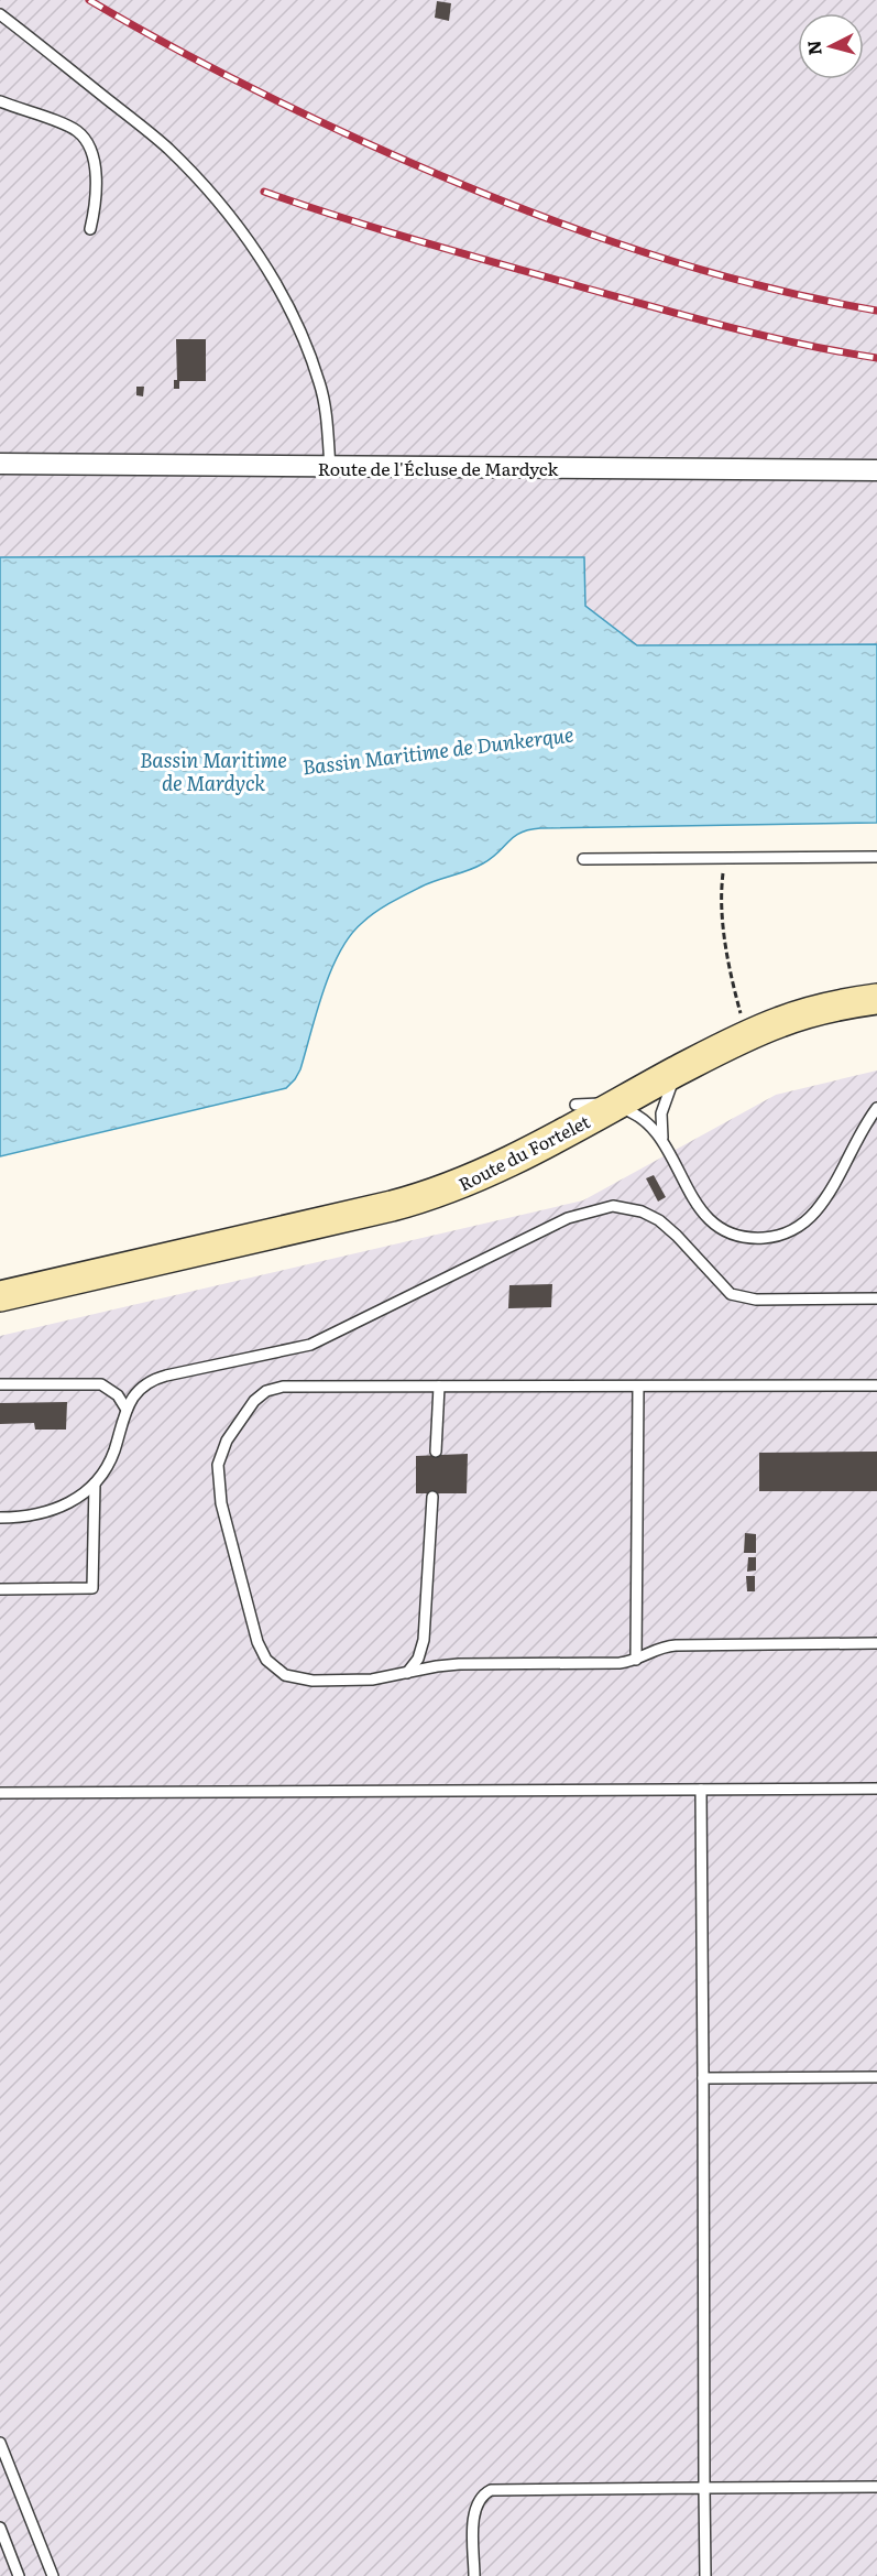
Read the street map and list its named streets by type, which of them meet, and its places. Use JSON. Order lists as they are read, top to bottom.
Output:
{
  "streets": {
    "main road": ["Route du Fortelet"],
    "street": ["Route de l'Écluse de Mardyck"]
  },
  "water": ["Bassin Maritime de Dunkerque", "Bassin Maritime de Mardyck"],
  "north": "left"
}
